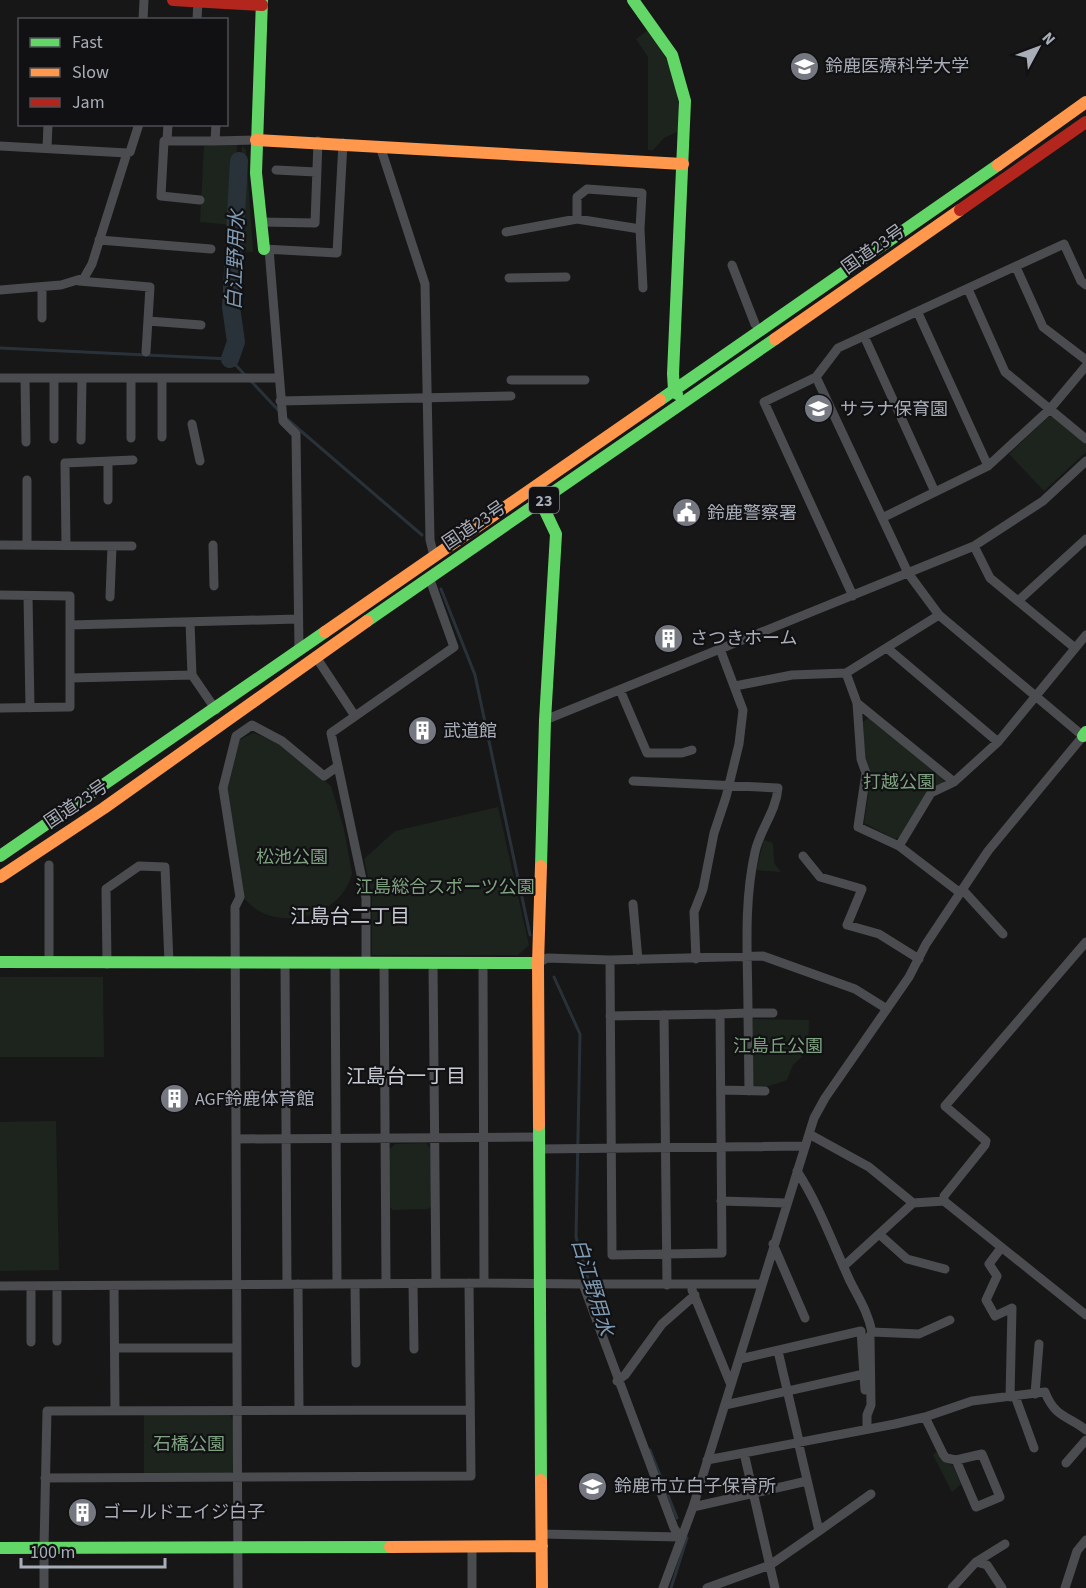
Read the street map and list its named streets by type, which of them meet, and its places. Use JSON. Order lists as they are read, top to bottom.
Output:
{
  "streets": {
    "main road": ["国道23号", "23"]
  },
  "districts": ["江島台二丁目", "江島台一丁目"],
  "water": ["白江野用水"],
  "parks": [
    "打越公園",
    "松池公園",
    "江島総合スポーツ公園",
    "江島丘公園",
    "石橋公園"
  ],
  "places": {
    "school or university": ["鈴鹿医療科学大学", "サラナ保育園", "鈴鹿市立白子保育所"],
    "public building": ["鈴鹿警察署"],
    "building": [
      "さつきホーム",
      "武道館",
      "AGF鈴鹿体育館",
      "ゴールドエイジ白子"
    ]
  },
  "legend": ["Fast", "Slow", "Jam"],
  "scale_bar": "100 m",
  "north": "top right"
}
